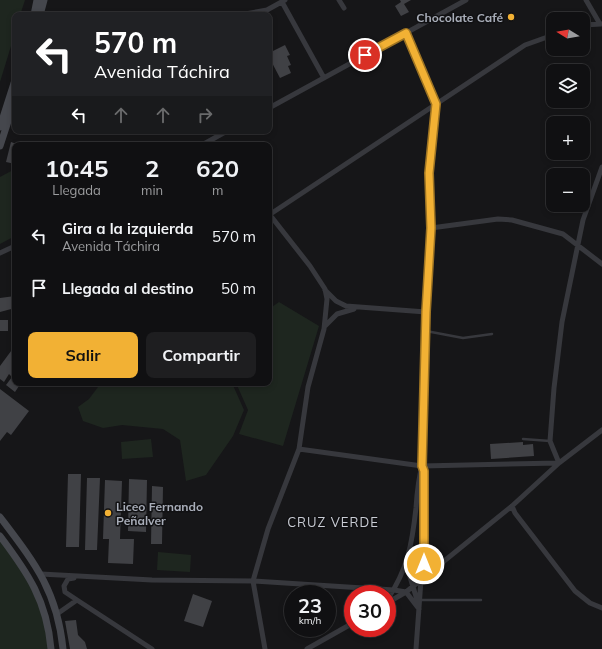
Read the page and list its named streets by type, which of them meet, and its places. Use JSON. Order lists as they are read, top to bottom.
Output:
{
  "districts": ["CRUZ VERDE"],
  "places": ["Chocolate Café", "Liceo Fernando Peñalver"],
  "north": "left",
  "page": {
    "map_buttons": ["+", "−"],
    "turn": ["570 m", "Avenida Táchira"],
    "eta": [
      "10:45",
      "Llegada",
      "2",
      "min",
      "620",
      "m"
    ],
    "list": [
      {
        "name": "Gira a la izquierda",
        "note": "Avenida Táchira",
        "value": "570 m"
      },
      {
        "name": "Llegada al destino",
        "value": "50 m"
      }
    ],
    "buttons": ["Salir", "Compartir"],
    "speed": "23 km/h",
    "limit": "30"
  }
}
